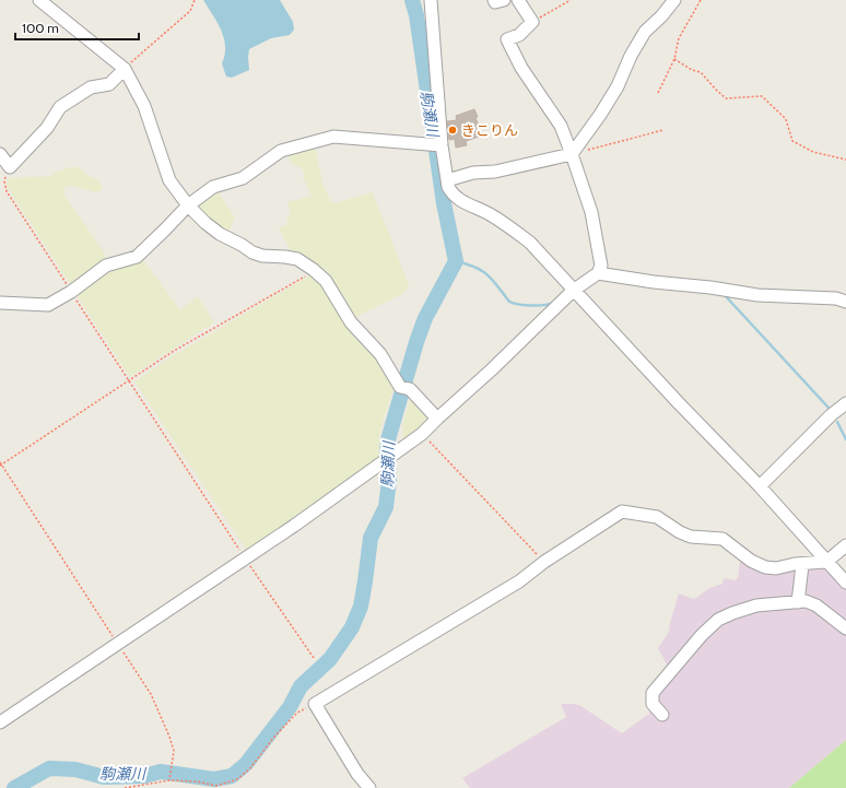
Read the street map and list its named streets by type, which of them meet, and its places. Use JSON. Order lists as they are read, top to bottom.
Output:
{
  "water": ["駒瀬川"],
  "places": ["きこりん"],
  "scale_bar": "100 m"
}
